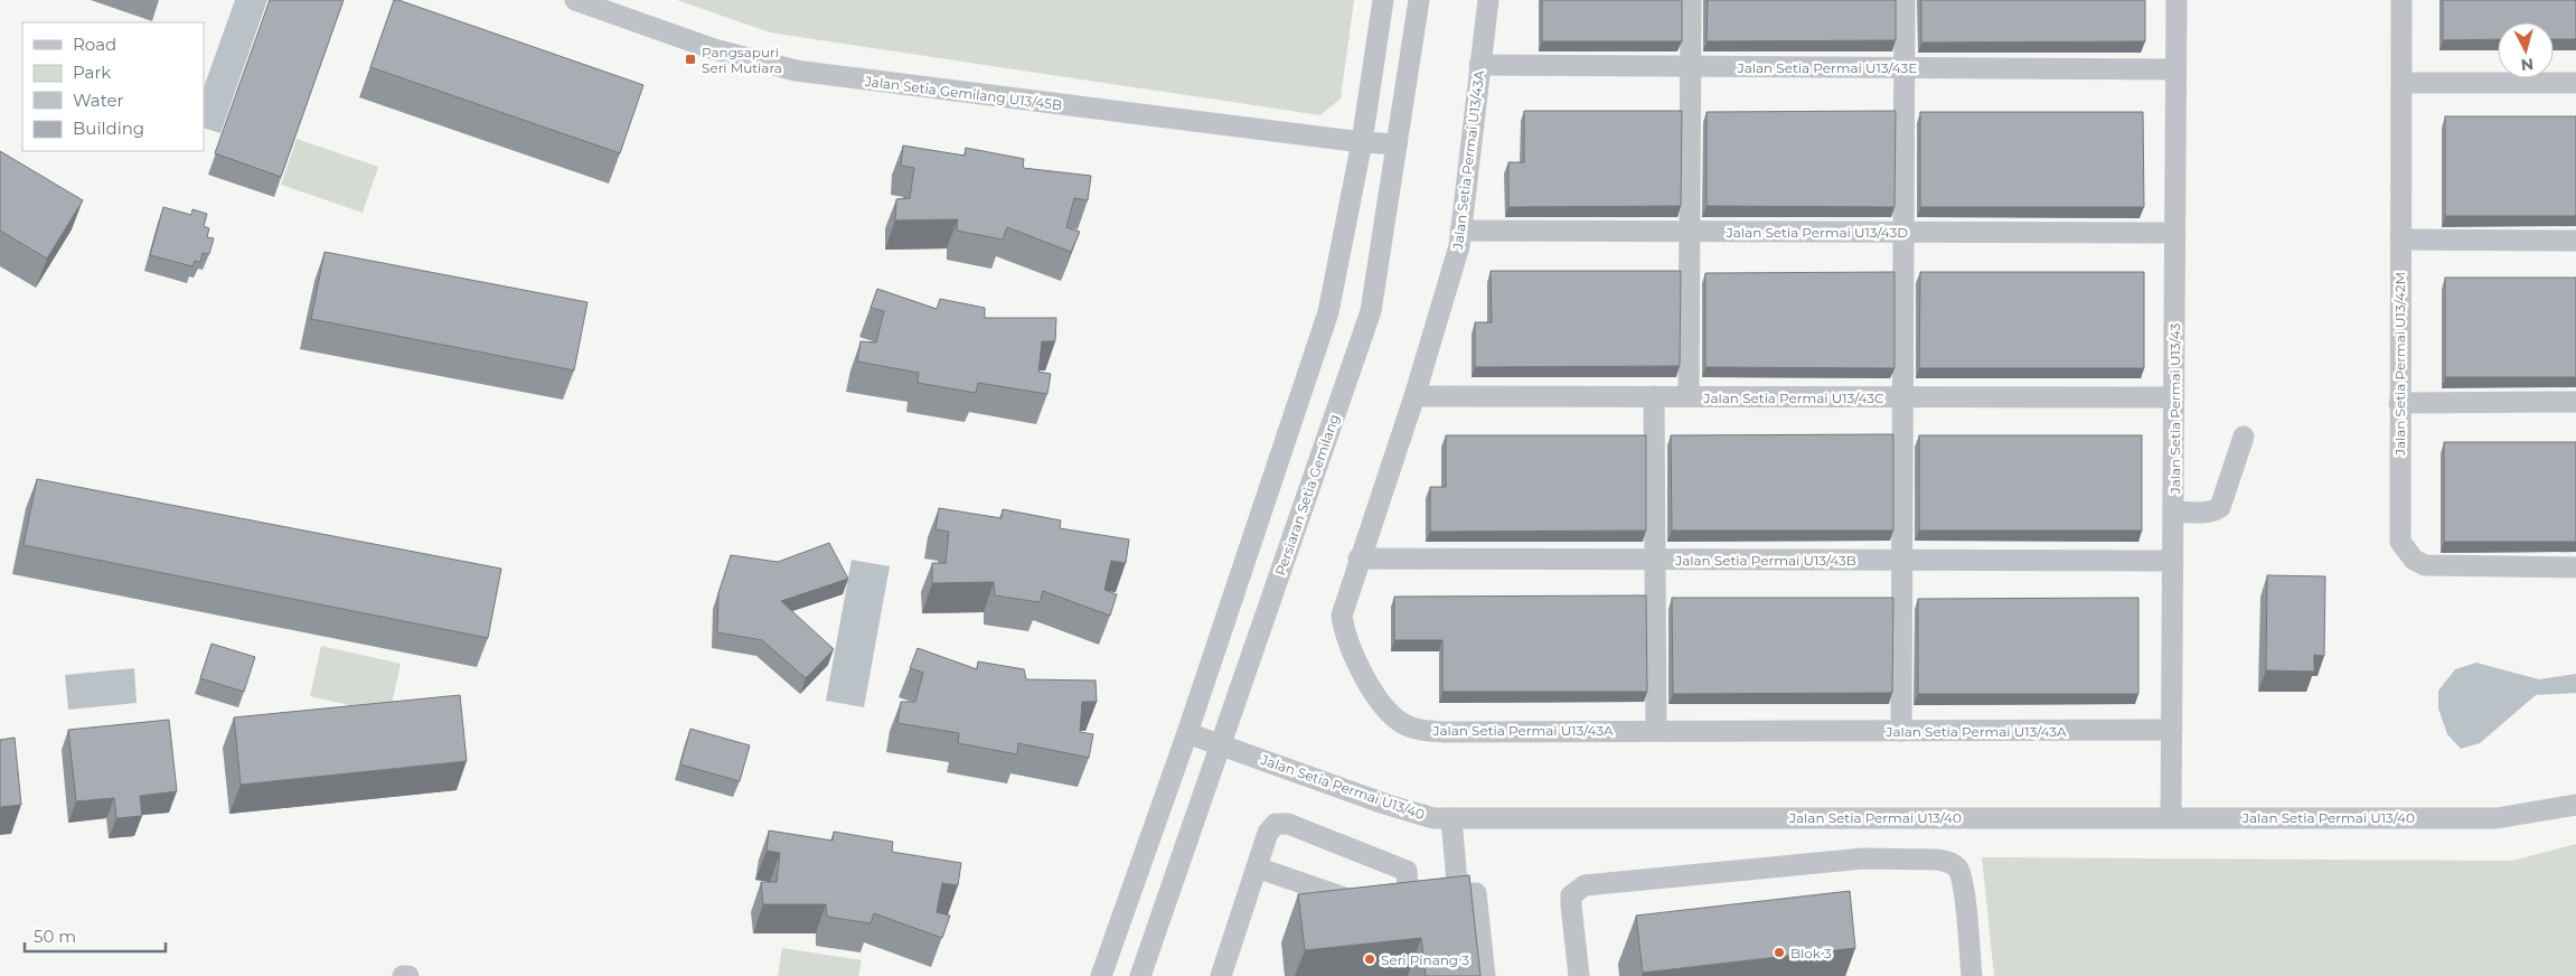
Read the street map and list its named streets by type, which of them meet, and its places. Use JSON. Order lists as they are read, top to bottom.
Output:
{
  "streets": {
    "street": [
      "Jalan Setia Permai U13/43E",
      "Jalan Setia Gemilang U13/45B",
      "Jalan Setia Permai U13/43A",
      "Jalan Setia Permai U13/43D",
      "Jalan Setia Permai U13/42M",
      "Jalan Setia Permai U13/43C",
      "Jalan Setia Permai U13/43",
      "Persiaran Setia Gemilang",
      "Jalan Setia Permai U13/43B",
      "Jalan Setia Permai U13/40"
    ]
  },
  "crossings": [
    ["Jalan Setia Permai U13/43E", "Jalan Setia Permai U13/43A"],
    ["Jalan Setia Permai U13/43E", "Jalan Setia Permai U13/43"],
    ["Jalan Setia Gemilang U13/45B", "Persiaran Setia Gemilang"],
    ["Jalan Setia Permai U13/43A", "Jalan Setia Permai U13/43D"],
    ["Jalan Setia Permai U13/43A", "Jalan Setia Permai U13/43C"],
    ["Jalan Setia Permai U13/43A", "Jalan Setia Permai U13/43"],
    ["Jalan Setia Permai U13/43A", "Jalan Setia Permai U13/43B"],
    ["Jalan Setia Permai U13/43D", "Jalan Setia Permai U13/43"],
    ["Jalan Setia Permai U13/43C", "Jalan Setia Permai U13/43"],
    ["Jalan Setia Permai U13/43", "Jalan Setia Permai U13/43B"],
    ["Jalan Setia Permai U13/43", "Jalan Setia Permai U13/40"],
    ["Persiaran Setia Gemilang", "Jalan Setia Permai U13/40"]
  ],
  "places": {
    "transit": ["Pangsapuri Seri Mutiara"],
    "other": ["Blok 3", "Seri Pinang 3"]
  },
  "legend": [
    "Road",
    "Park",
    "Water",
    "Building"
  ],
  "scale_bar": "50 m",
  "north": "bottom"
}
